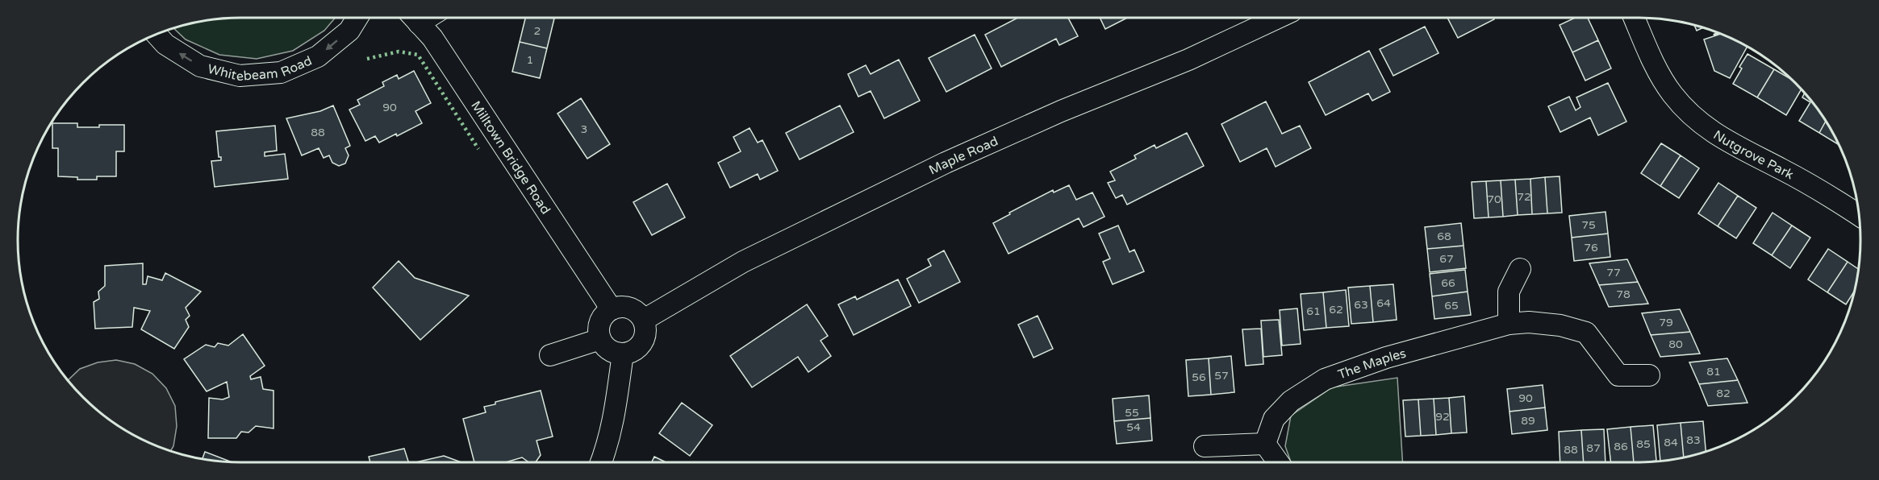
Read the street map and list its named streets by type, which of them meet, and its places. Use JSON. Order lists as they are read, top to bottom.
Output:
{
  "streets": {
    "street": [
      "Whitebeam Road",
      "Nutgrove Park",
      "Maple Road",
      "Milltown Bridge Road",
      "The Maples"
    ]
  },
  "crossings": [
    ["Maple Road", "Milltown Bridge Road"]
  ],
  "one_way": ["Whitebeam Road"],
  "house_numbers": [
    "2",
    "1",
    "90",
    "3",
    "88",
    "72",
    "70",
    "75",
    "68",
    "76",
    "67",
    "77",
    "66",
    "78",
    "64",
    "63",
    "65",
    "62",
    "61",
    "79",
    "80",
    "81",
    "57",
    "56",
    "82",
    "90",
    "55",
    "92",
    "89",
    "54",
    "83",
    "84",
    "85",
    "86",
    "87",
    "88"
  ]
}
